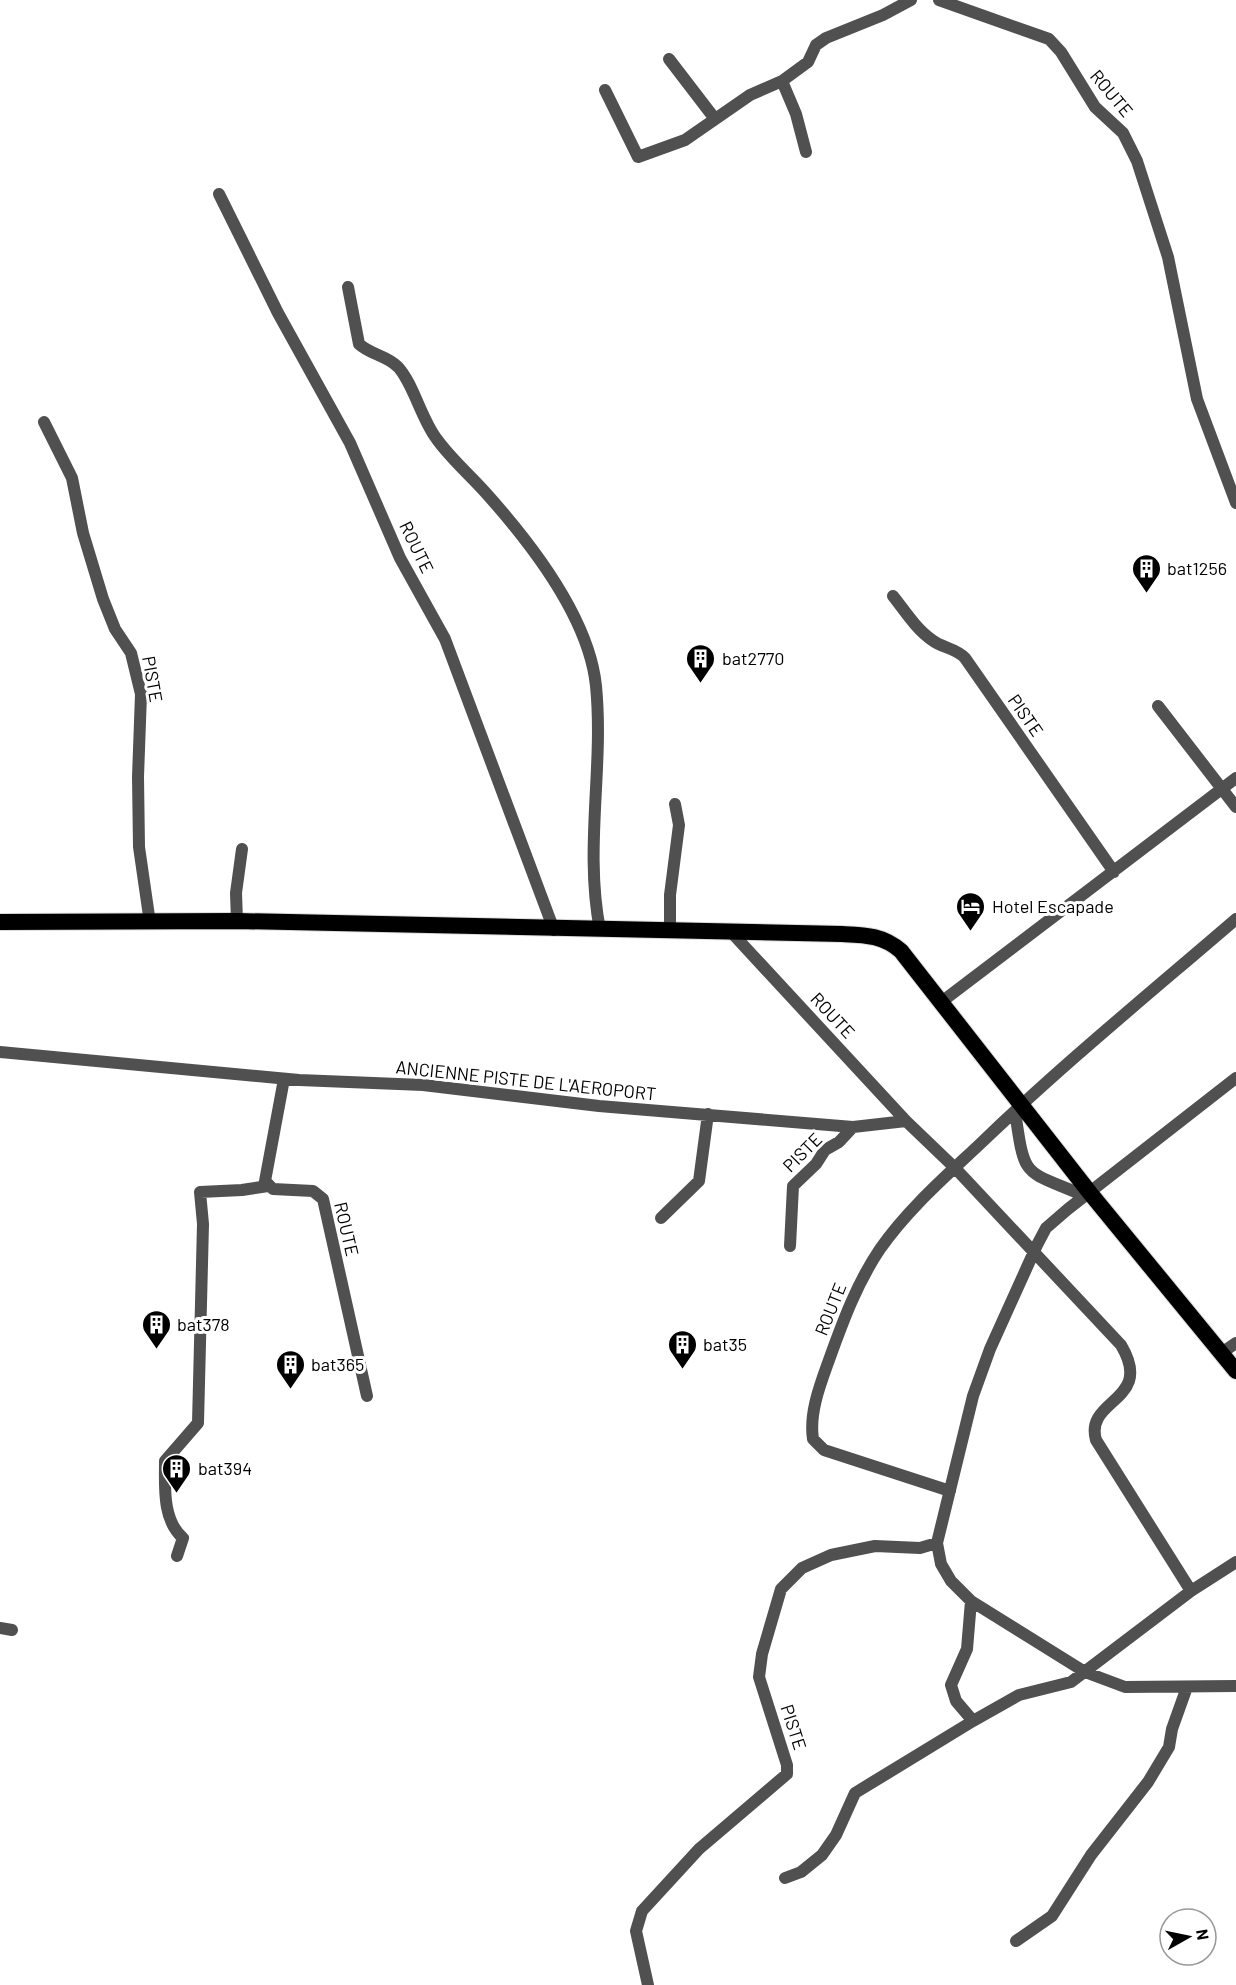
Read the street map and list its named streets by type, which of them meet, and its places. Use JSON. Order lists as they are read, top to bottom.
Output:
{
  "streets": {
    "street": ["ROUTE", "PISTE", "ANCIENNE PISTE DE L'AEROPORT"]
  },
  "crossings": [
    ["ROUTE", "ANCIENNE PISTE DE L'AEROPORT"],
    ["PISTE", "ANCIENNE PISTE DE L'AEROPORT"]
  ],
  "places": {
    "building": [
      "bat1256",
      "bat2770",
      "bat378",
      "bat35",
      "bat365",
      "bat394"
    ],
    "hotel": ["Hotel Escapade"]
  },
  "north": "right"
}
